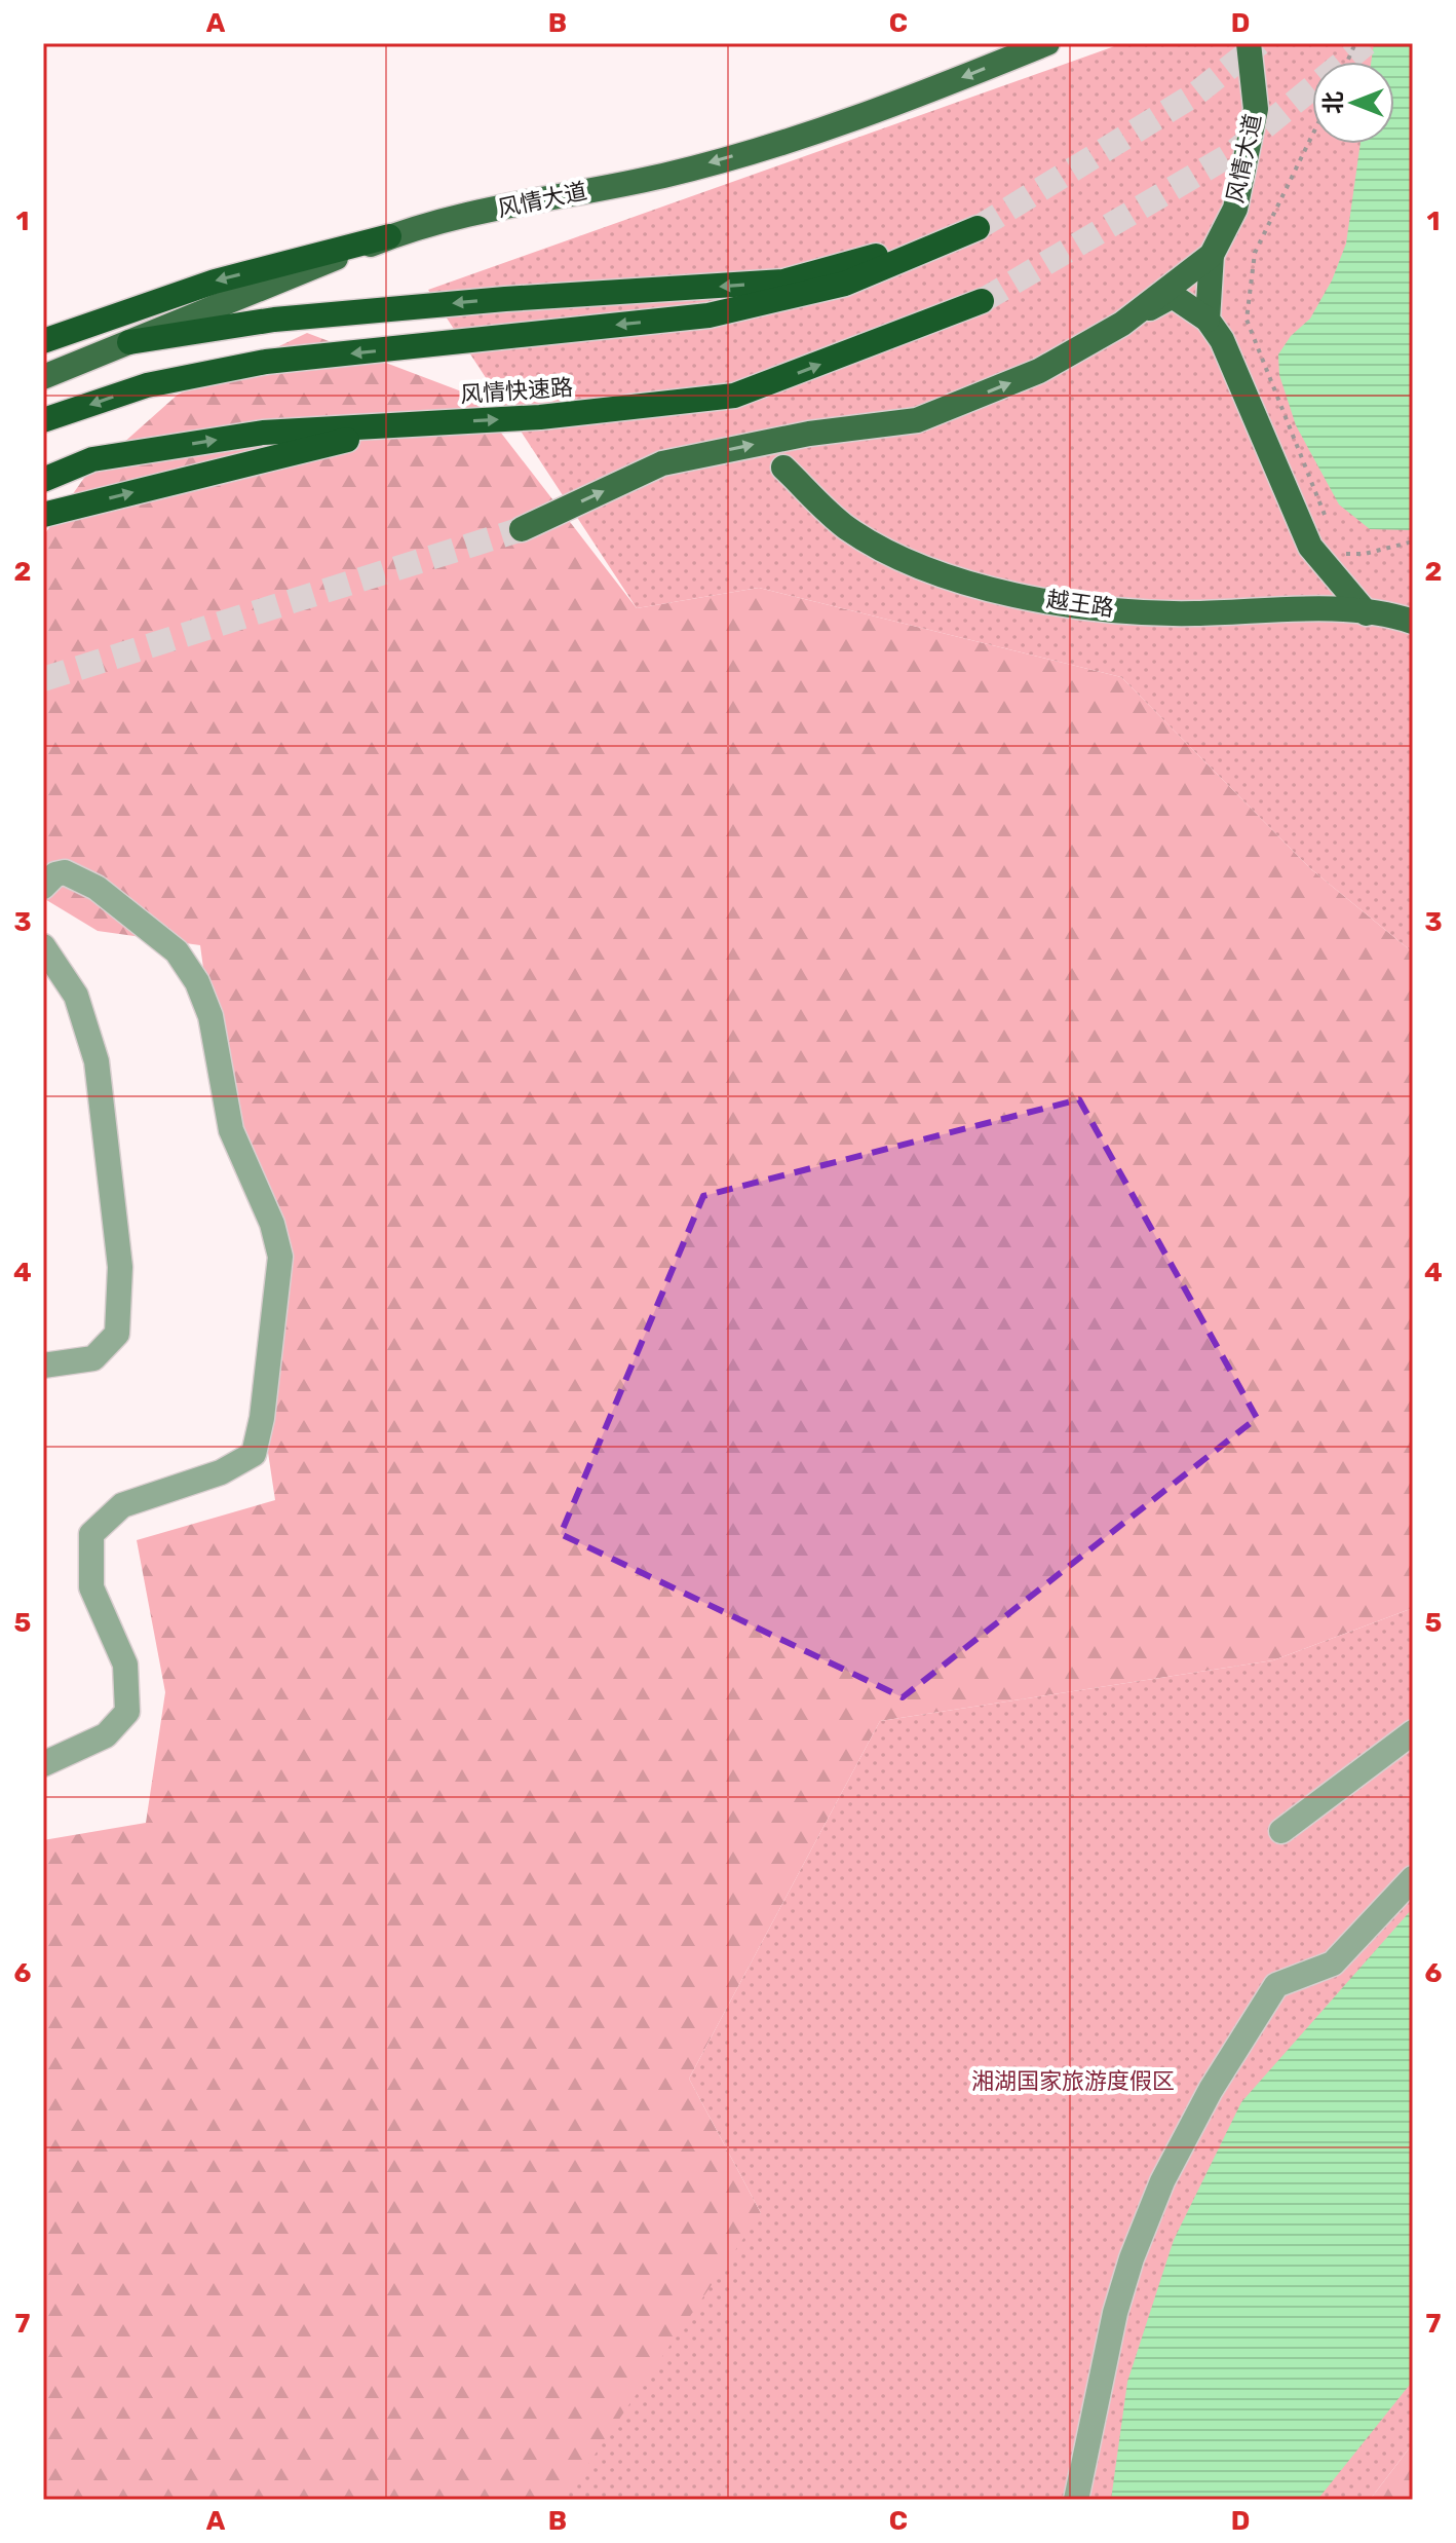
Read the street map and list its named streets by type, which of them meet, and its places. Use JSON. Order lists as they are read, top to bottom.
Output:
{
  "streets": {
    "highway": ["风情快速路"],
    "main road": ["风情大道", "越王路"]
  },
  "parks": ["湘湖国家旅游度假区"],
  "north": "left",
  "grid": {
    "columns": [
      "A",
      "B",
      "C",
      "D"
    ],
    "rows": [
      "1",
      "2",
      "3",
      "4",
      "5",
      "6",
      "7"
    ]
  }
}
